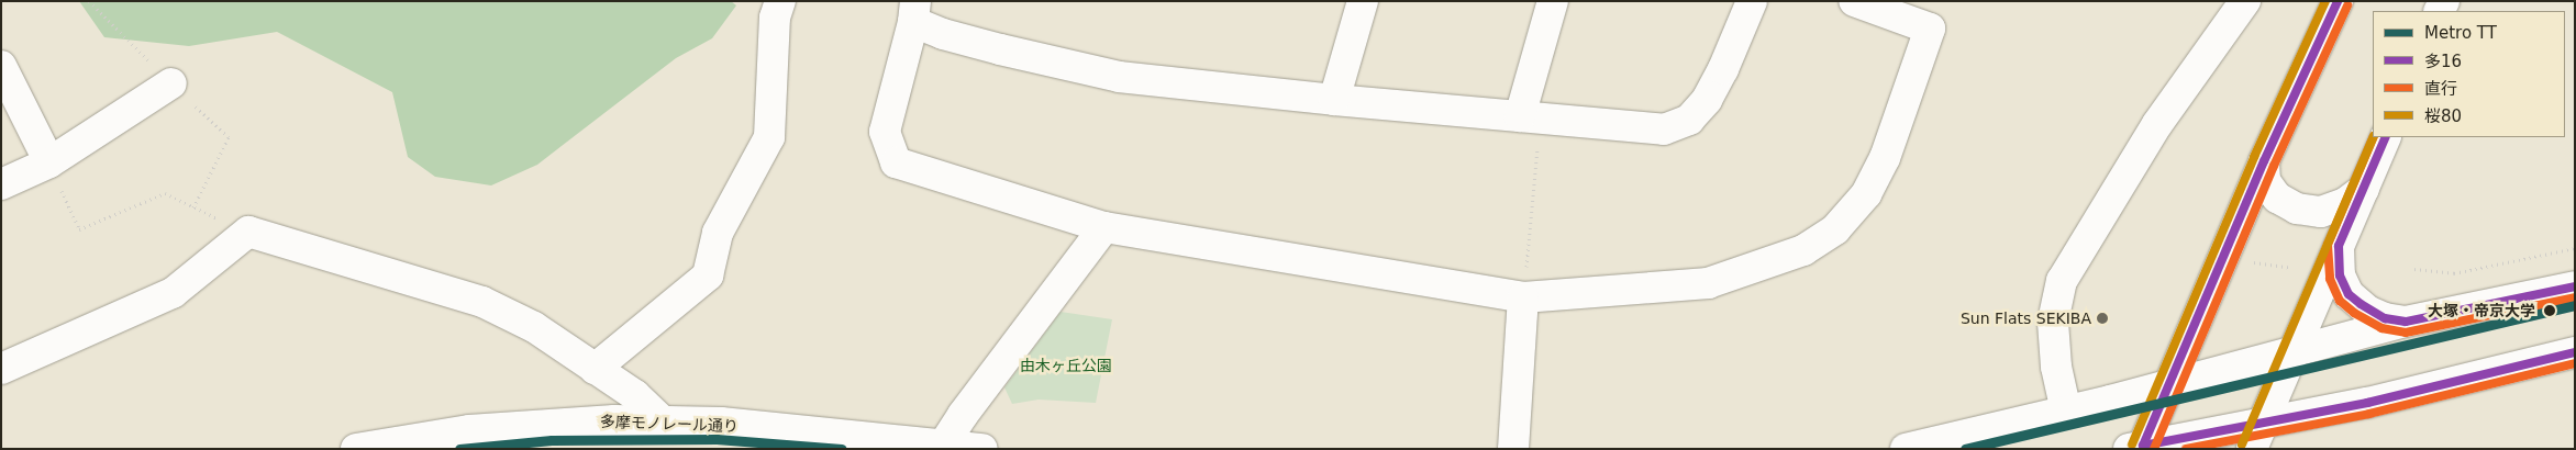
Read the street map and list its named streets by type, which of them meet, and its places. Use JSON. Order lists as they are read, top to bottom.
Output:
{
  "streets": {
    "street": ["多摩モノレール通り"]
  },
  "parks": ["由木ヶ丘公園"],
  "places": ["大塚・帝京大学", "Sun Flats SEKIBA"],
  "lines": [
    "transit line 多16",
    "transit line 桜80",
    "transit line 直行",
    "metro line TT"
  ],
  "legend": [
    "Metro TT",
    "多16",
    "直行",
    "桜80"
  ]
}
